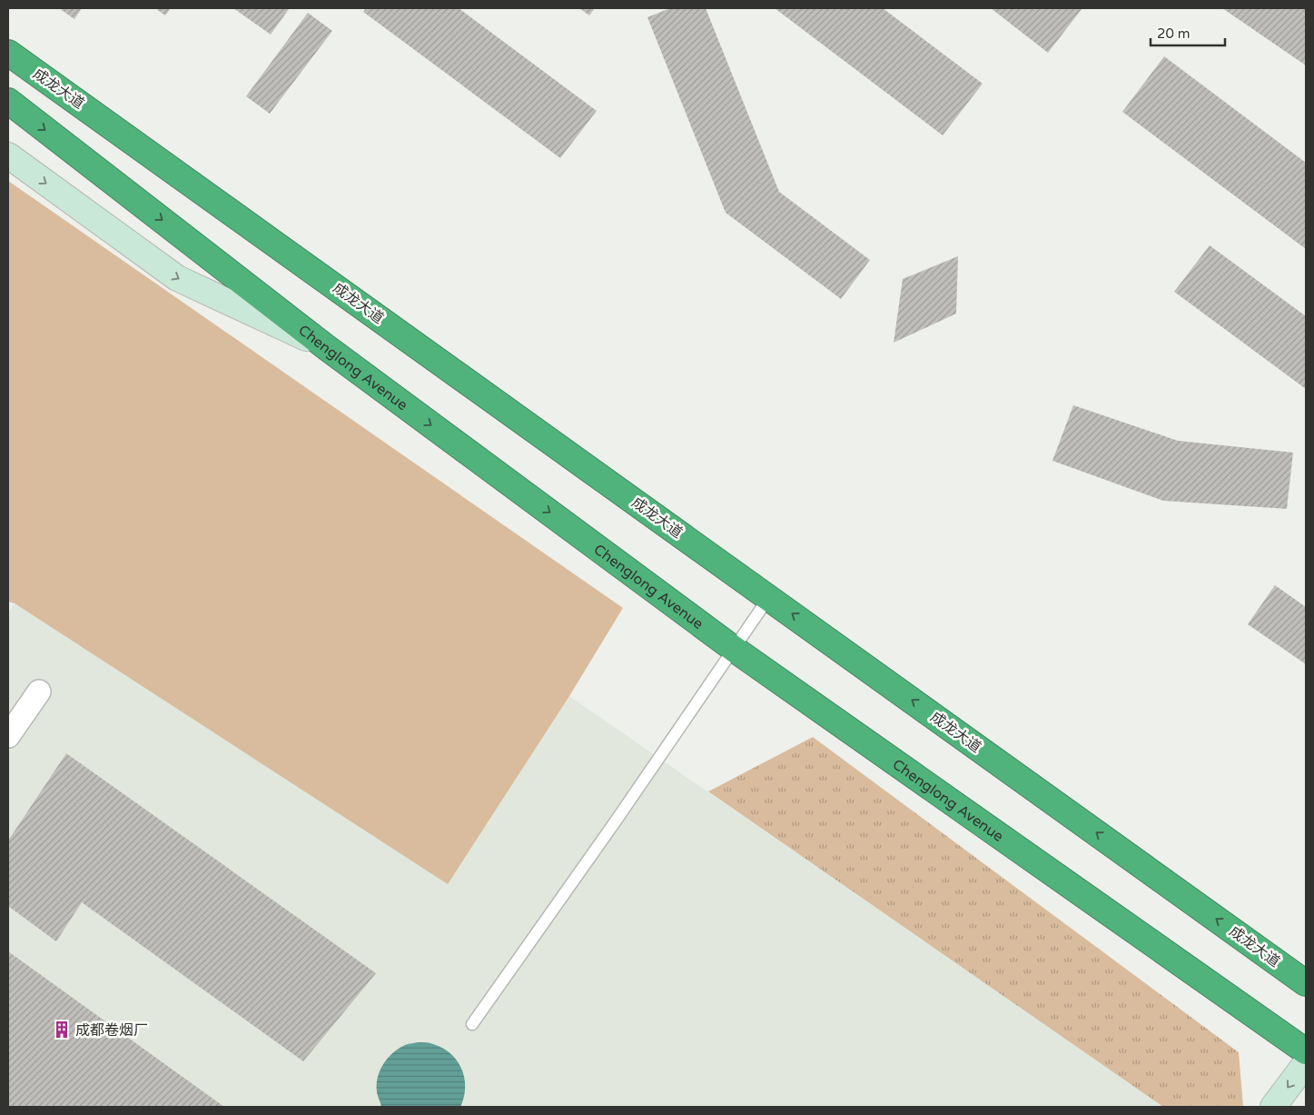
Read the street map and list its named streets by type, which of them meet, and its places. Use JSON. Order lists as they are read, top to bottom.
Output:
{
  "streets": {
    "highway": ["成龙大道", "Chenglong Avenue"]
  },
  "one_way": ["成龙大道", "Chenglong Avenue"],
  "places": {
    "building": ["成都卷烟厂"]
  },
  "scale_bar": "20 m"
}
